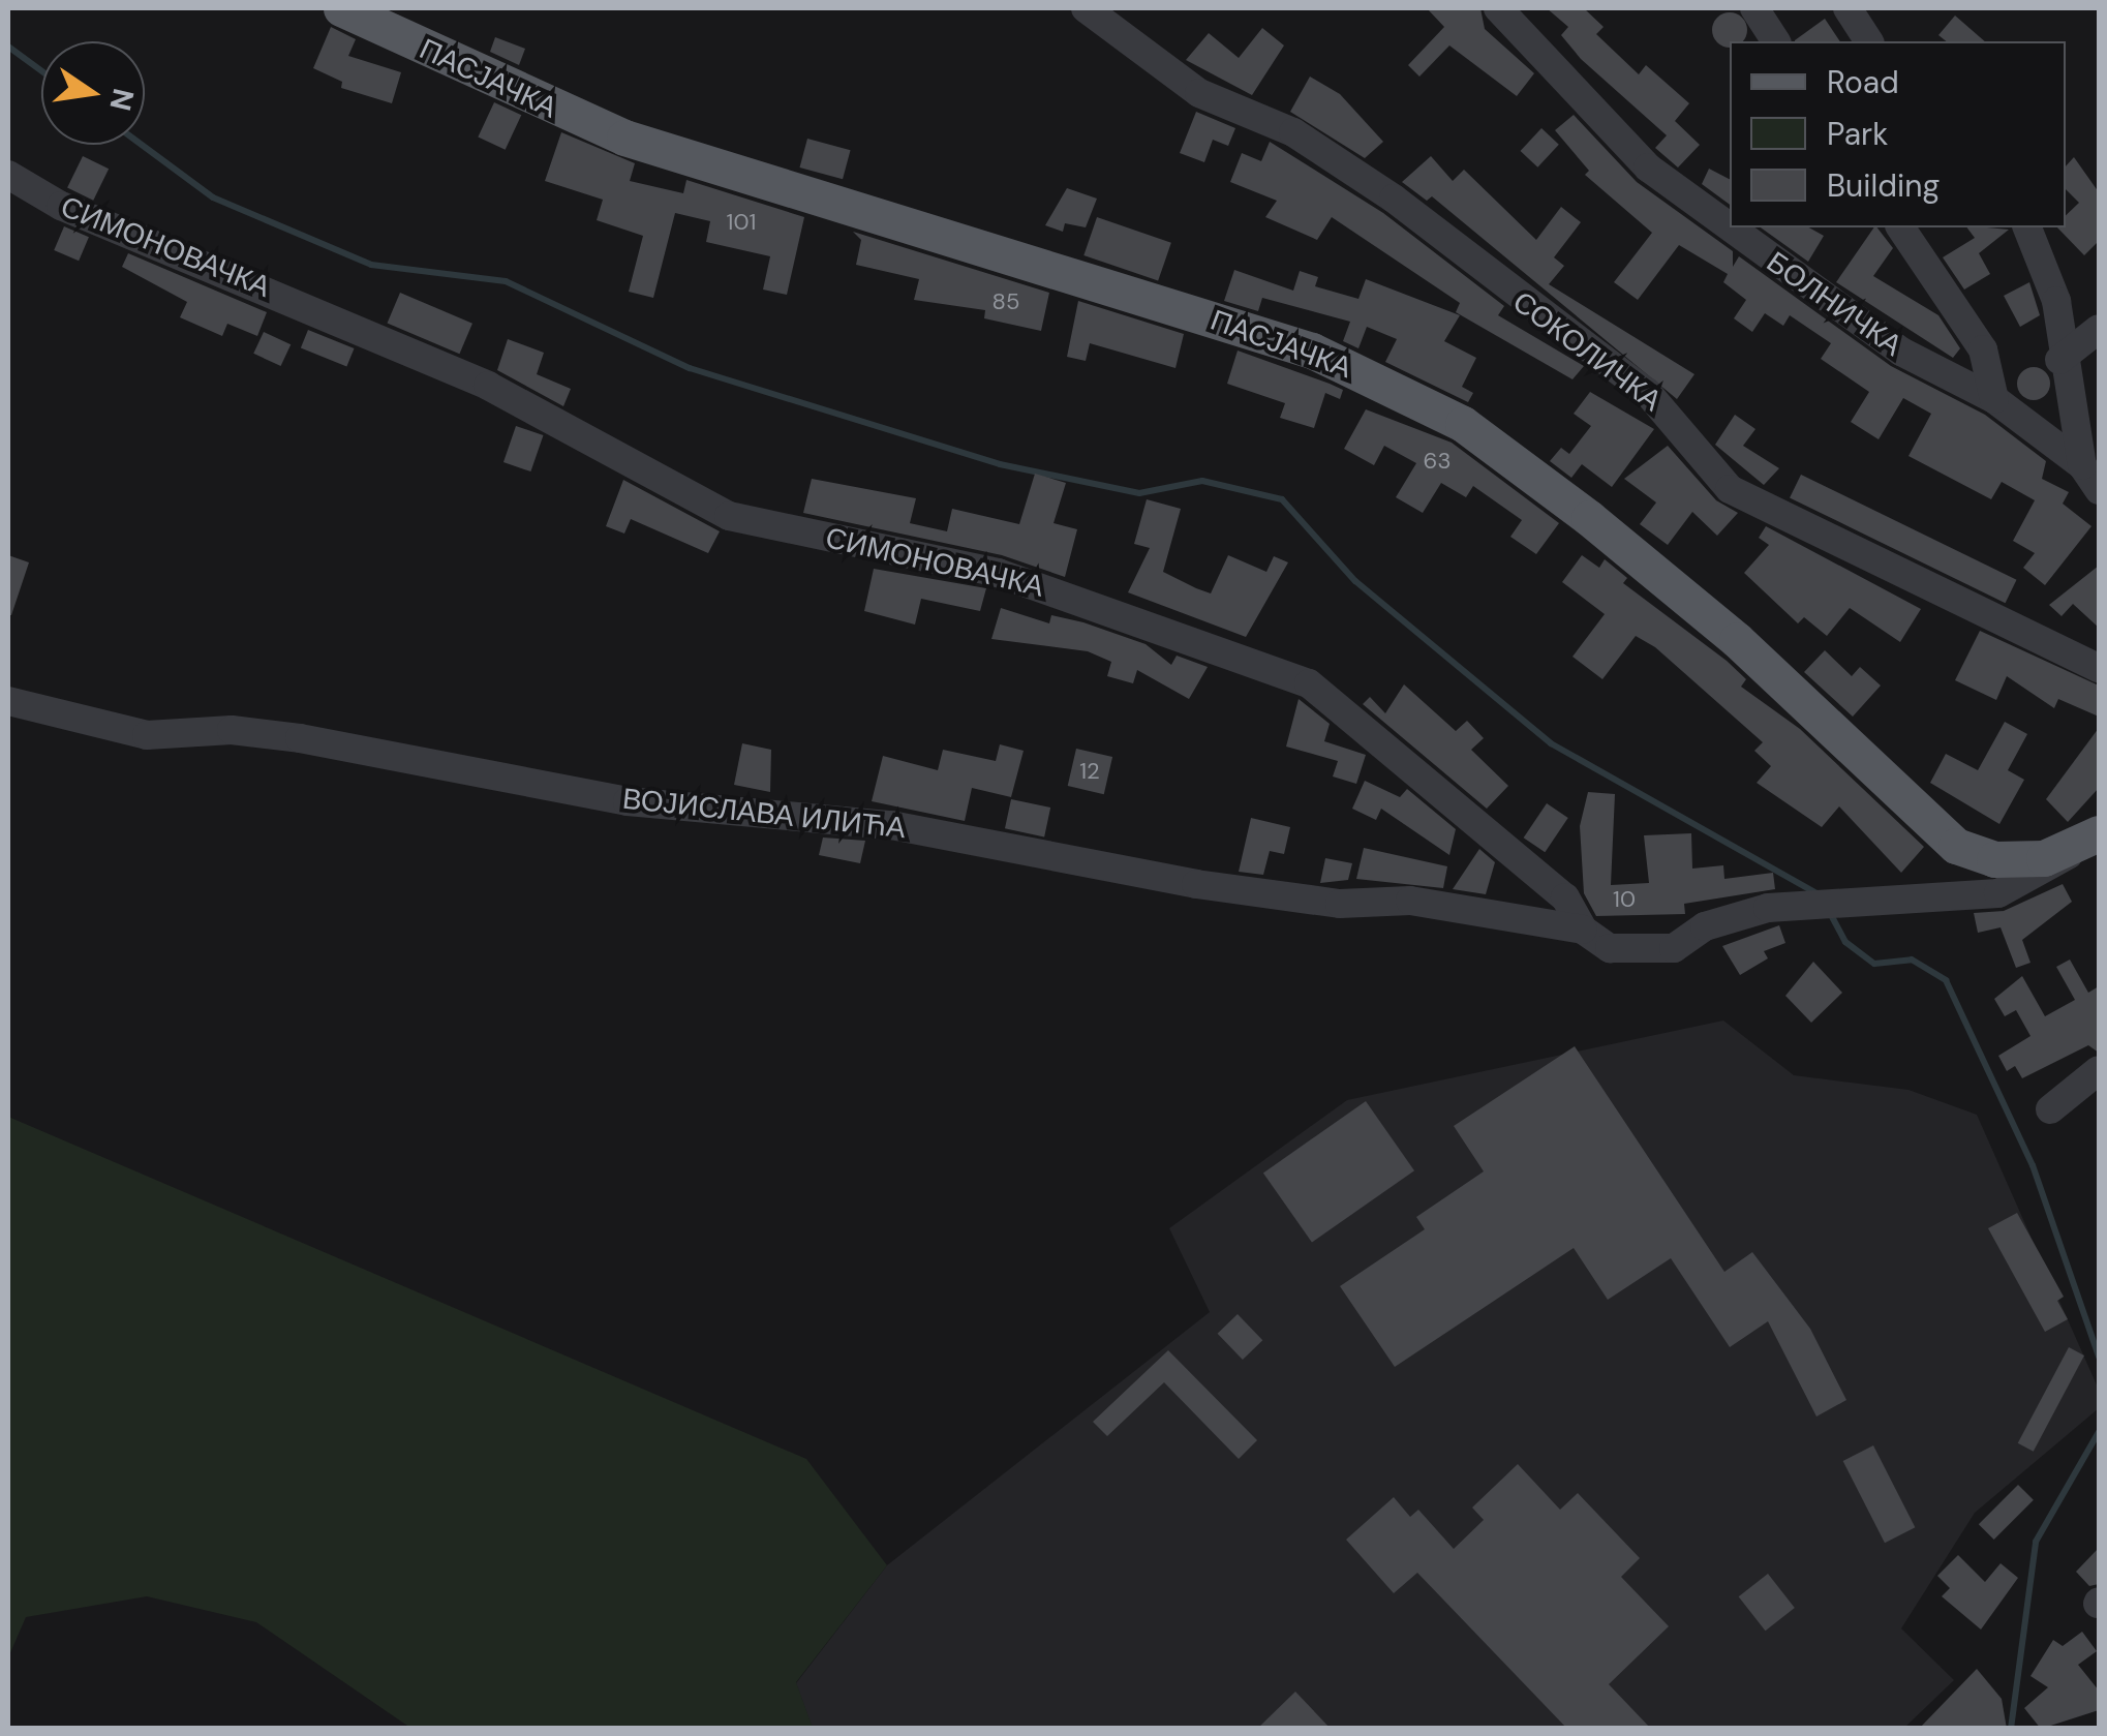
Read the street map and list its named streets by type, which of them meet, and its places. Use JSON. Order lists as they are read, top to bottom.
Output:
{
  "streets": {
    "main road": ["ПАСЈАЧКА"],
    "street": [
      "СИМОНОВАЧКА",
      "БОЛНИЧКА",
      "СОКОЛИЧКА",
      "ВОЈИСЛАВА ИЛИЋА"
    ]
  },
  "crossings": [
    ["СИМОНОВАЧКА", "ВОЈИСЛАВА ИЛИЋА"]
  ],
  "house_numbers": [
    "101",
    "85",
    "63",
    "12",
    "10"
  ],
  "legend": ["Road", "Park", "Building"],
  "north": "right"
}
